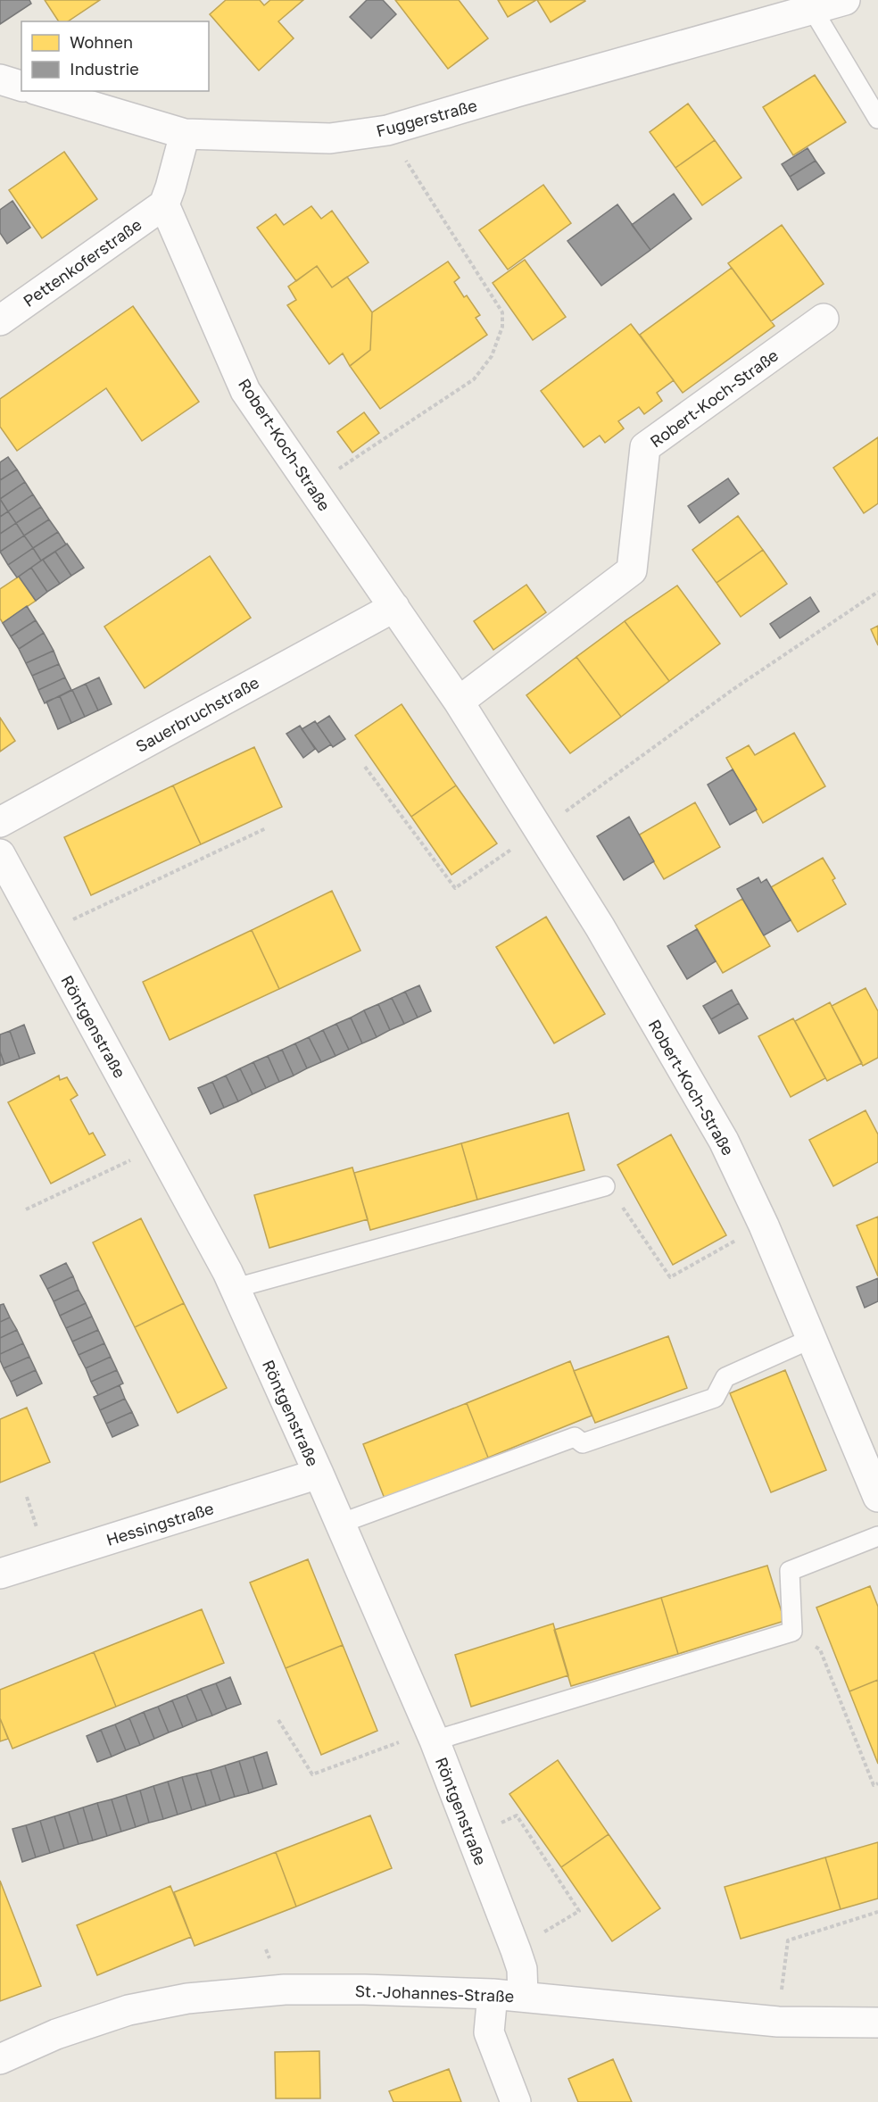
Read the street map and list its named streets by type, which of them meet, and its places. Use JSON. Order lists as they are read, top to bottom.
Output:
{
  "streets": {
    "street": [
      "Fuggerstraße",
      "Pettenkoferstraße",
      "Robert-Koch-Straße",
      "Sauerbruchstraße",
      "Röntgenstraße",
      "Hessingstraße",
      "St.-Johannes-Straße"
    ]
  },
  "crossings": [
    ["Pettenkoferstraße", "Robert-Koch-Straße"],
    ["Robert-Koch-Straße", "Sauerbruchstraße"],
    ["Röntgenstraße", "Hessingstraße"],
    ["Röntgenstraße", "St.-Johannes-Straße"]
  ],
  "legend": ["Wohnen", "Industrie"]
}
